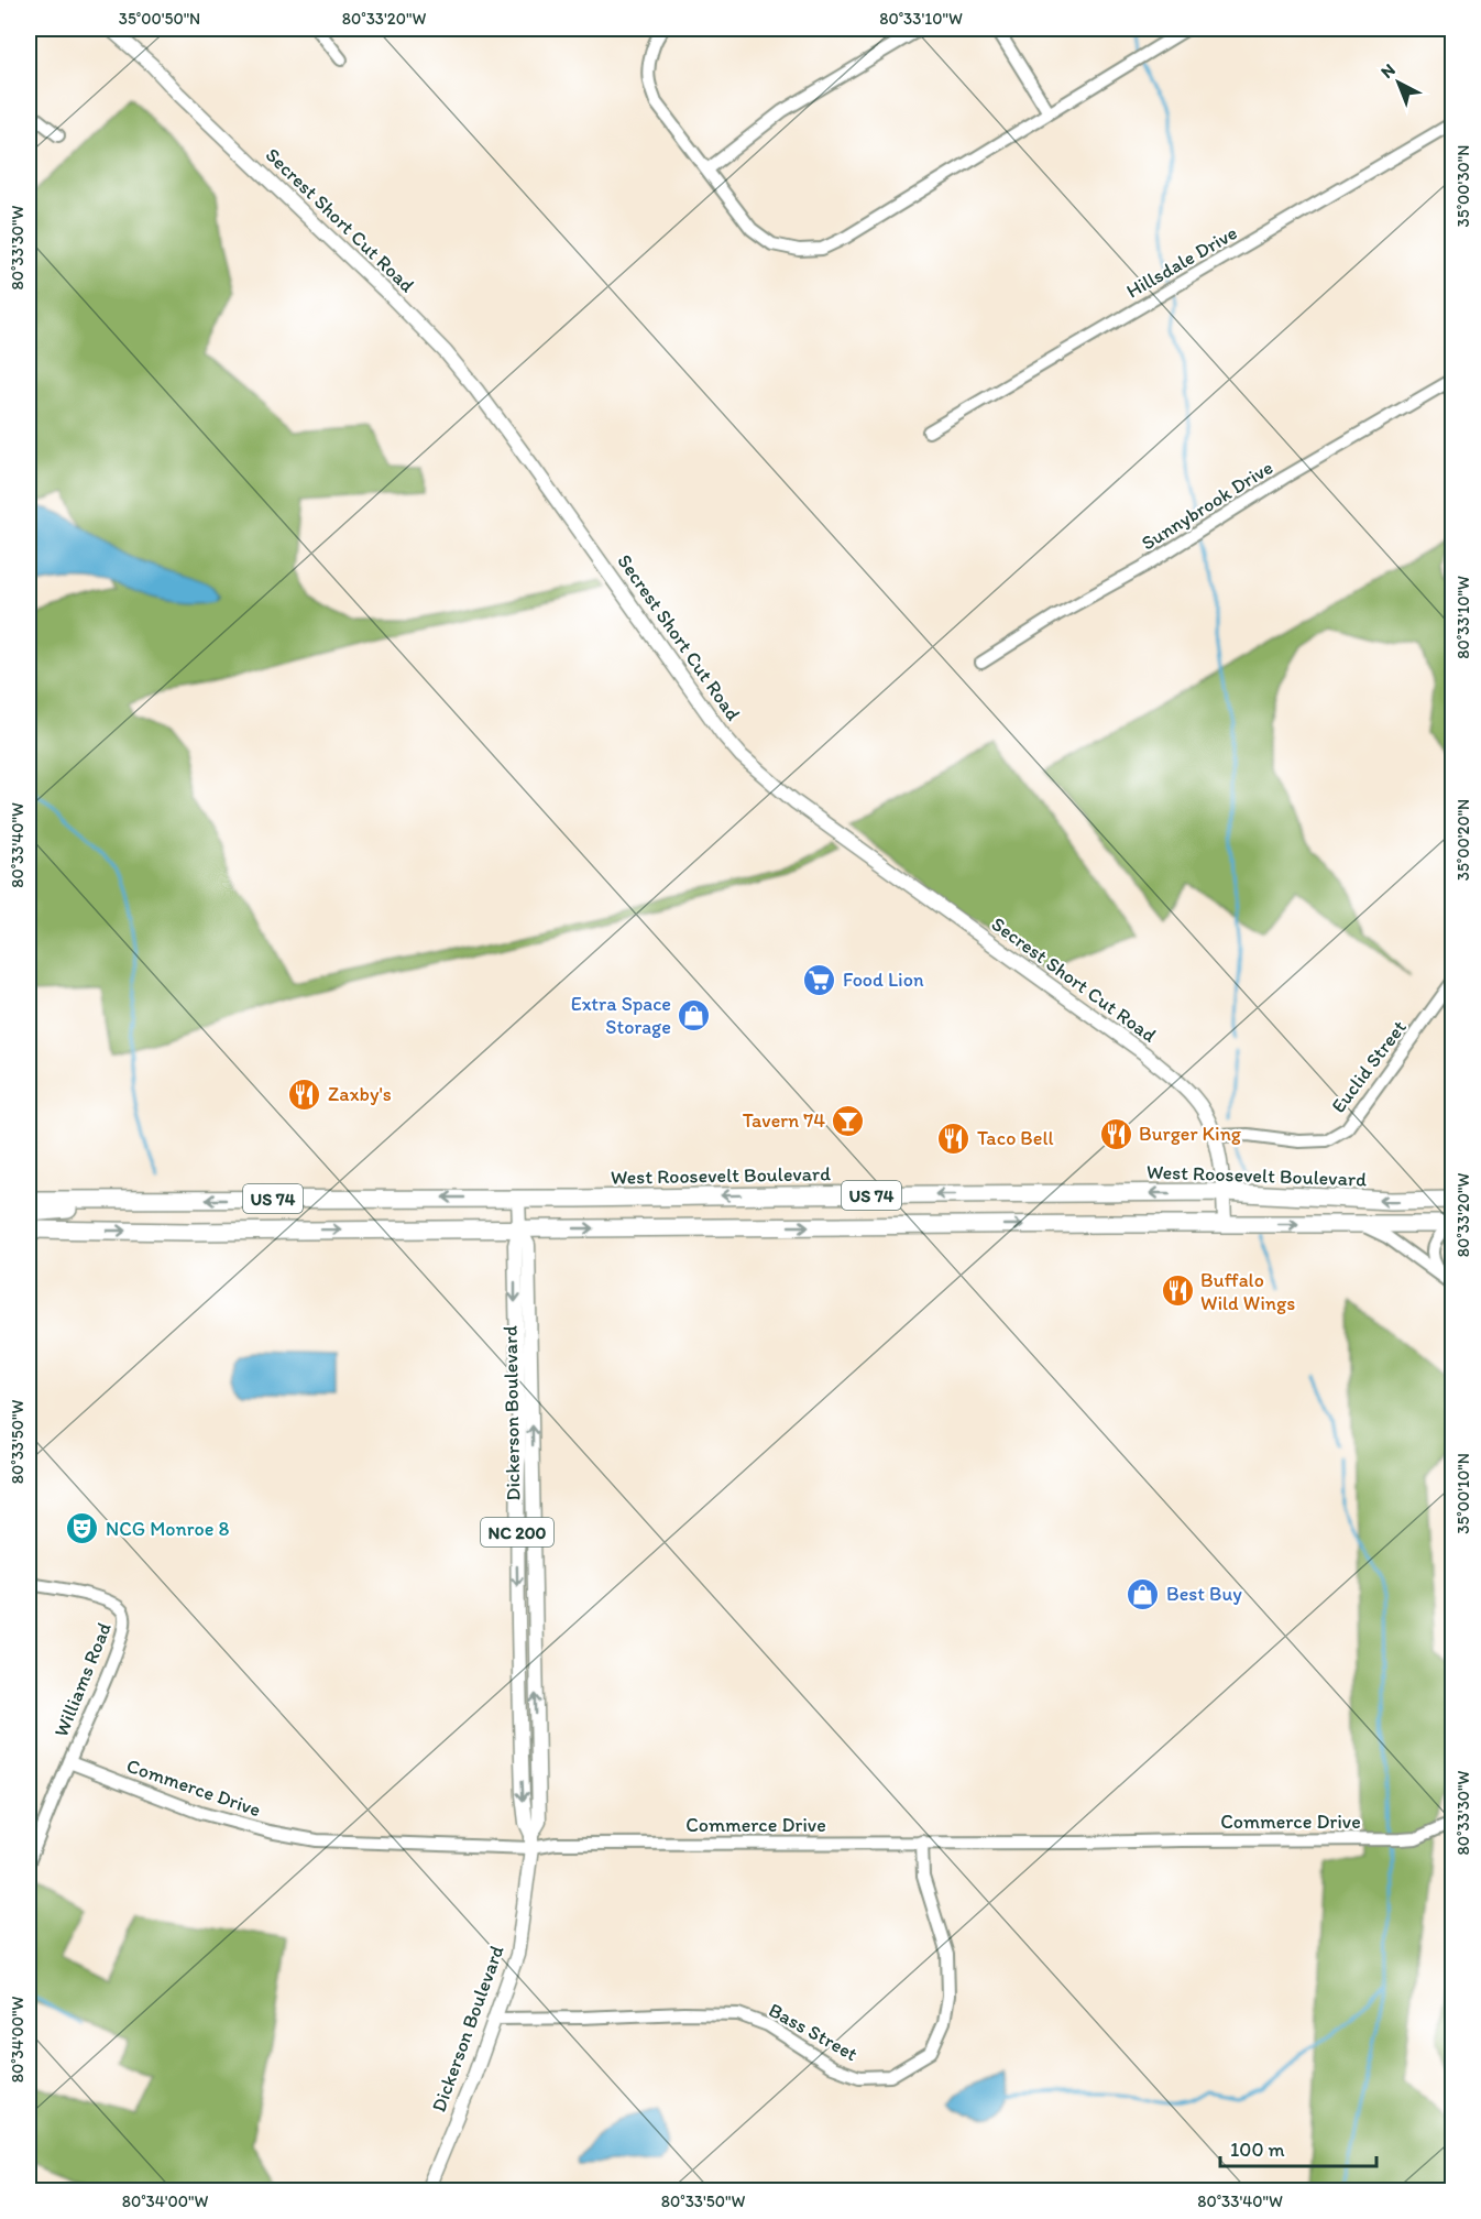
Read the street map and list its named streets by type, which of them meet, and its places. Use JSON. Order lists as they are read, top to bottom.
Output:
{
  "streets": {
    "highway": ["West Roosevelt Boulevard", "US 74"],
    "main road": ["Secrest Short Cut Road", "Dickerson Boulevard", "NC 200"],
    "street": [
      "Hillsdale Drive",
      "Sunnybrook Drive",
      "Euclid Street",
      "Williams Road",
      "Commerce Drive",
      "Bass Street"
    ]
  },
  "crossings": [
    ["Secrest Short Cut Road", "Euclid Street"],
    ["Secrest Short Cut Road", "West Roosevelt Boulevard"],
    ["Secrest Short Cut Road", "US 74"],
    ["West Roosevelt Boulevard", "Dickerson Boulevard"],
    ["US 74", "Dickerson Boulevard"],
    ["Dickerson Boulevard", "NC 200"],
    ["Dickerson Boulevard", "Commerce Drive"],
    ["Dickerson Boulevard", "Bass Street"],
    ["Williams Road", "Commerce Drive"],
    ["Commerce Drive", "Bass Street"]
  ],
  "places": {
    "supermarket": ["Food Lion"],
    "shop": ["Extra Space Storage", "Best Buy"],
    "restaurant": [
      "Zaxby's",
      "Burger King",
      "Taco Bell",
      "Buffalo Wild Wings"
    ],
    "bar": ["Tavern 74"],
    "theatre": ["NCG Monroe 8"]
  },
  "scale_bar": "100 m",
  "north": "top left",
  "coordinates": [
    "35°00'50\"N",
    "80°33'20\"W",
    "80°33'10\"W",
    "35°00'30\"N",
    "80°33'30\"W",
    "35°00'20\"N",
    "80°33'40\"W",
    "80°33'50\"W",
    "35°00'10\"N",
    "80°34'00\"W"
  ]
}
